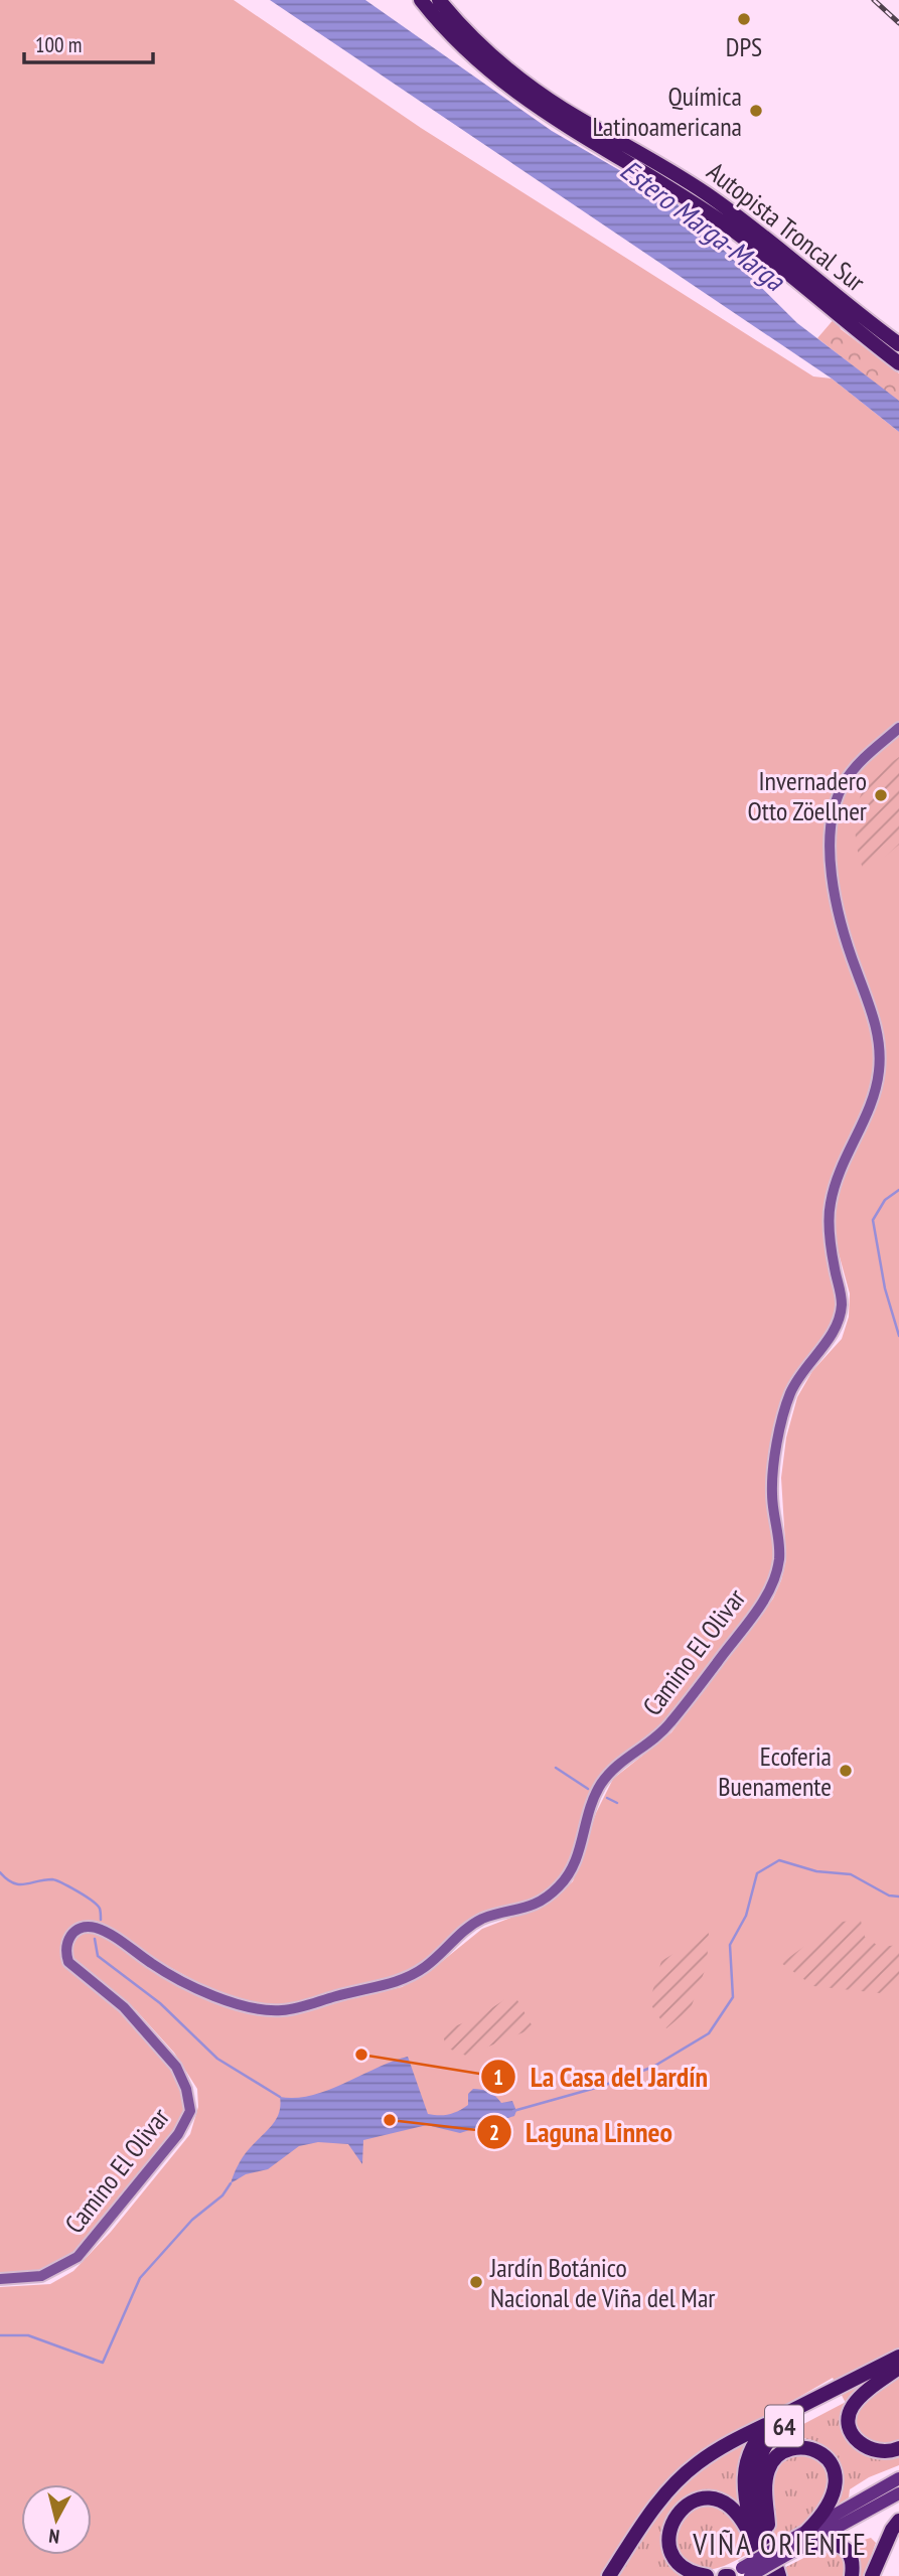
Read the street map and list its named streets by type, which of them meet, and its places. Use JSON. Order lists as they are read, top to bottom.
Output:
{
  "streets": {
    "highway": ["Autopista Troncal Sur", "64"],
    "main road": ["Camino El Olivar"]
  },
  "districts": ["VIÑA ORIENTE"],
  "water": ["Estero Marga-Marga"],
  "places": [
    "DPS",
    "Química Latinoamericana",
    "Invernadero Otto Zöellner",
    "Ecoferia Buenamente",
    "La Casa del Jardín",
    "Laguna Linneo",
    "Jardín Botánico Nacional de Viña del Mar"
  ],
  "scale_bar": "100 m",
  "north": "bottom"
}
